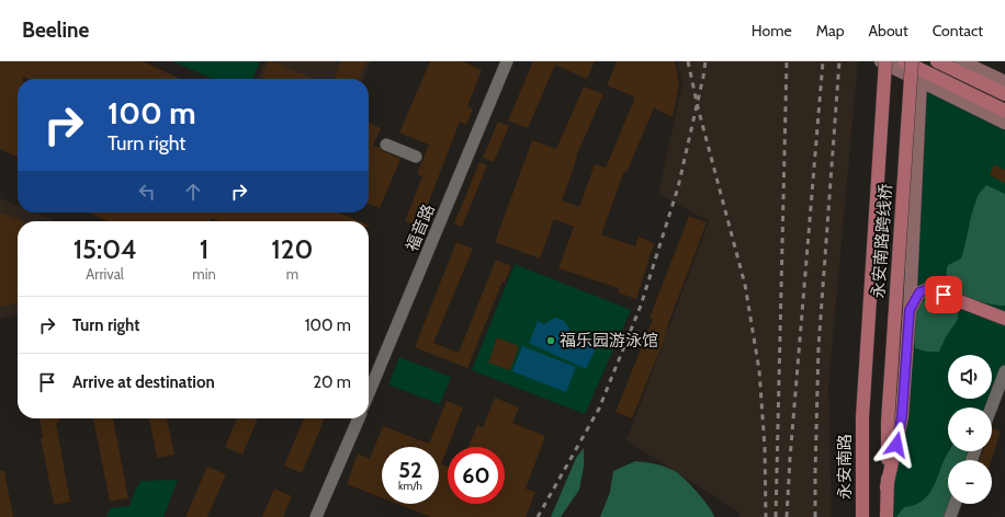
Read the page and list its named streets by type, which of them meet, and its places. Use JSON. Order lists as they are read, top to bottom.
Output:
{
  "streets": {
    "main road": ["永安南路跨线桥", "永安南路"],
    "street": ["福音路"]
  },
  "crossings": [
    ["永安南路跨线桥", "永安南路"]
  ],
  "places": ["福乐园游泳馆"],
  "page": {
    "header": "Beeline",
    "nav": [
      "Home",
      "Map",
      "About",
      "Contact"
    ],
    "turn": ["100 m", "Turn right"],
    "eta": [
      "15:04",
      "Arrival",
      "1",
      "min",
      "120",
      "m"
    ],
    "list": [
      {
        "name": "Turn right",
        "value": "100 m"
      },
      {
        "name": "Arrive at destination",
        "value": "20 m"
      }
    ],
    "map_buttons": ["+", "−"],
    "speed": "52 km/h",
    "limit": "60"
  }
}
